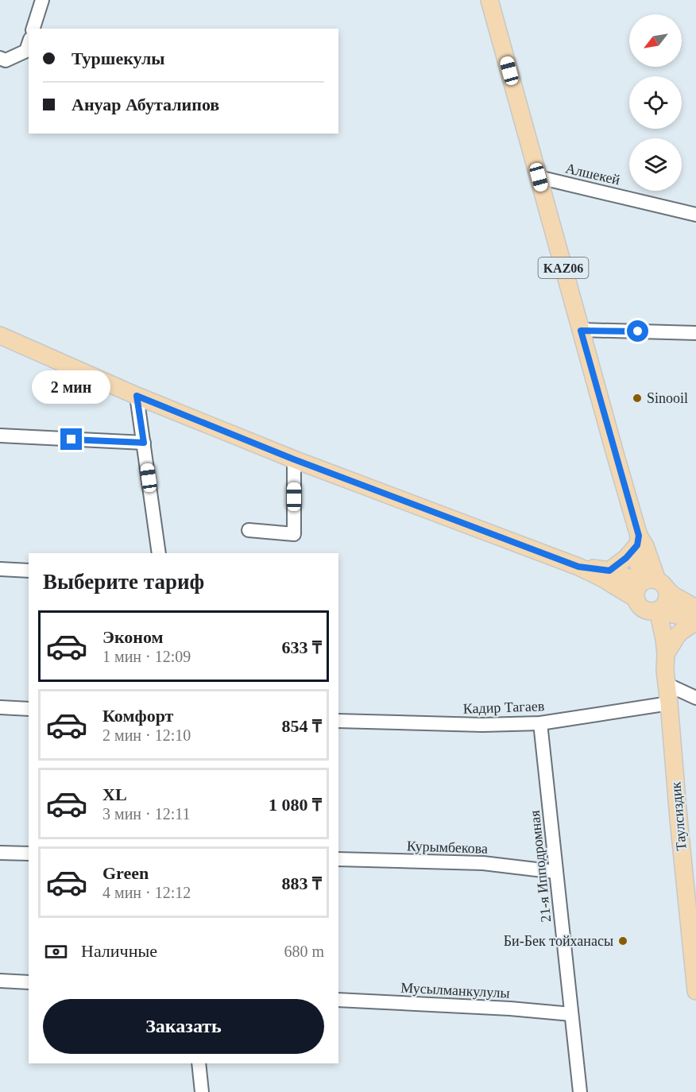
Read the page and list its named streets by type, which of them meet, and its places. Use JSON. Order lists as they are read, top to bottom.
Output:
{
  "streets": {
    "main road": ["KAZ06", "Таулсиздик"],
    "street": [
      "Алшекей",
      "Кадир Тагаев",
      "Курымбекова",
      "21-я Ипподромная",
      "Мусылманкулулы"
    ]
  },
  "crossings": [
    ["Алшекей", "Таулсиздик"],
    ["Кадир Тагаев", "Таулсиздик"],
    ["Кадир Тагаев", "21-я Ипподромная"],
    ["Курымбекова", "21-я Ипподромная"],
    ["21-я Ипподромная", "Мусылманкулулы"]
  ],
  "places": ["Sinooil", "Би-Бек тойханасы"],
  "north": "bottom left",
  "page": {
    "banner": ["Туршекулы", "Ануар Абуталипов"],
    "bubble": "2 мин",
    "heading": "Выберите тариф",
    "list": [
      {
        "name": "Эконом",
        "note": "1 мин · 12:09",
        "value": "633 ₸"
      },
      {
        "name": "Комфорт",
        "note": "2 мин · 12:10",
        "value": "854 ₸"
      },
      {
        "name": "XL",
        "note": "3 мин · 12:11",
        "value": "1 080 ₸"
      },
      {
        "name": "Green",
        "note": "4 мин · 12:12",
        "value": "883 ₸"
      }
    ],
    "pay": ["Наличные", "680 m"],
    "buttons": "Заказать"
  }
}
